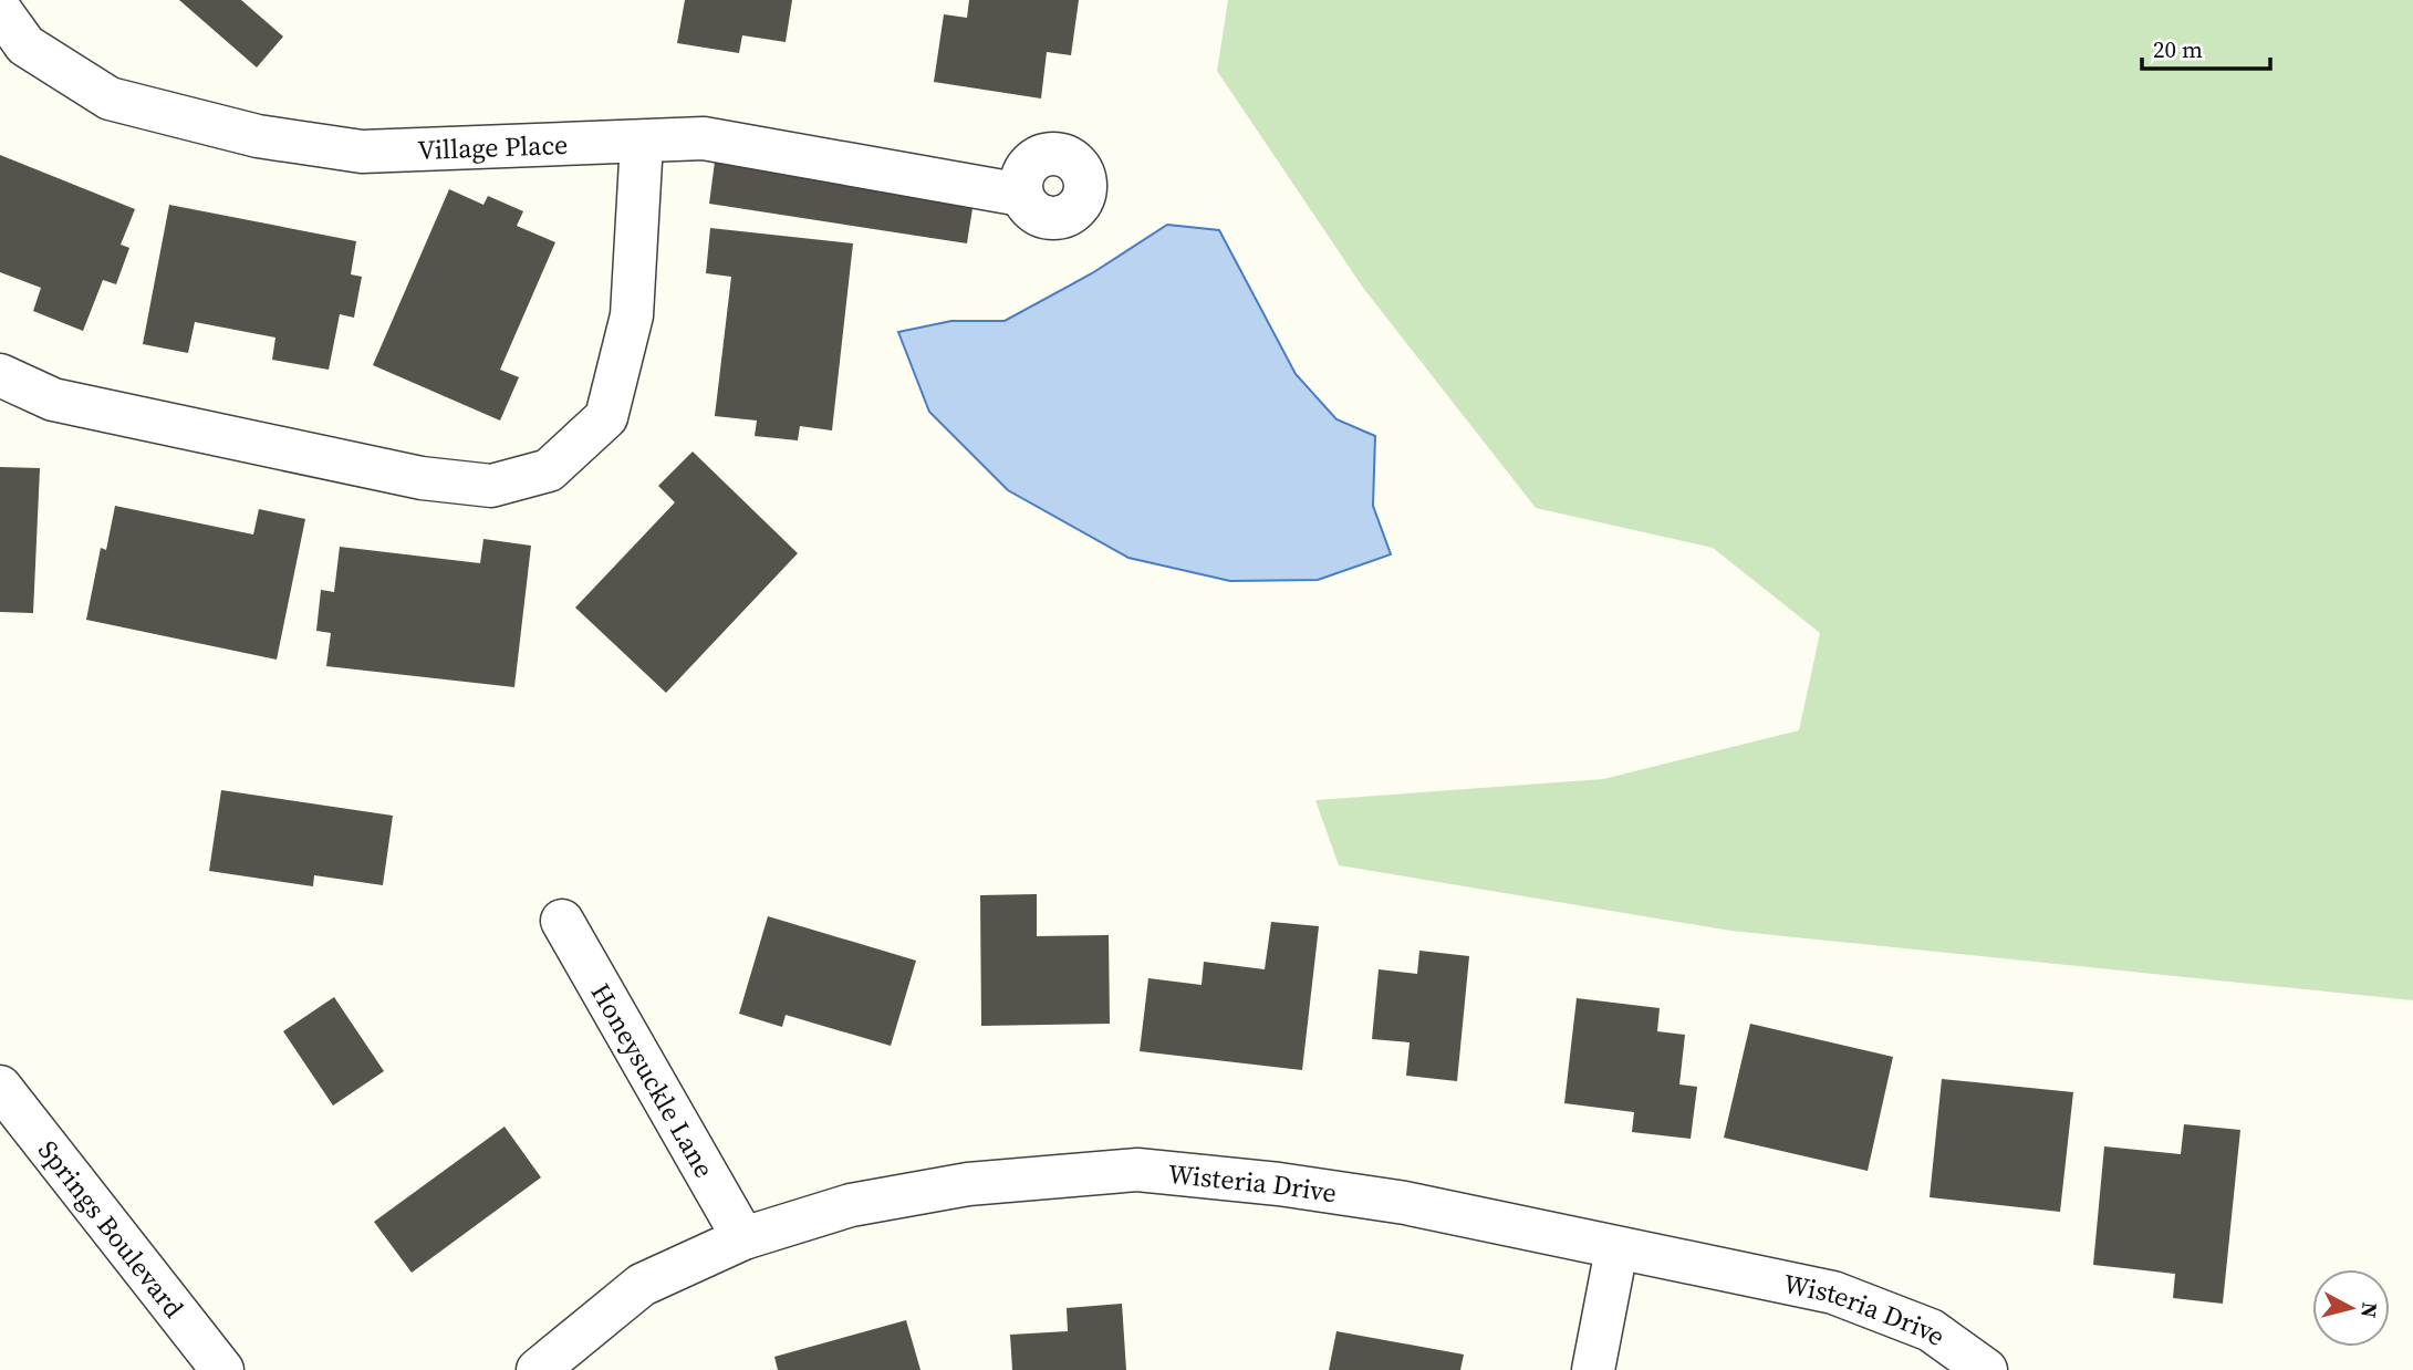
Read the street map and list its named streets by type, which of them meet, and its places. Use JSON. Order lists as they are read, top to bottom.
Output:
{
  "streets": {
    "street": [
      "Village Place",
      "Honeysuckle Lane",
      "Wisteria Drive",
      "Springs Boulevard"
    ]
  },
  "crossings": [
    ["Honeysuckle Lane", "Wisteria Drive"]
  ],
  "scale_bar": "20 m",
  "north": "right"
}
